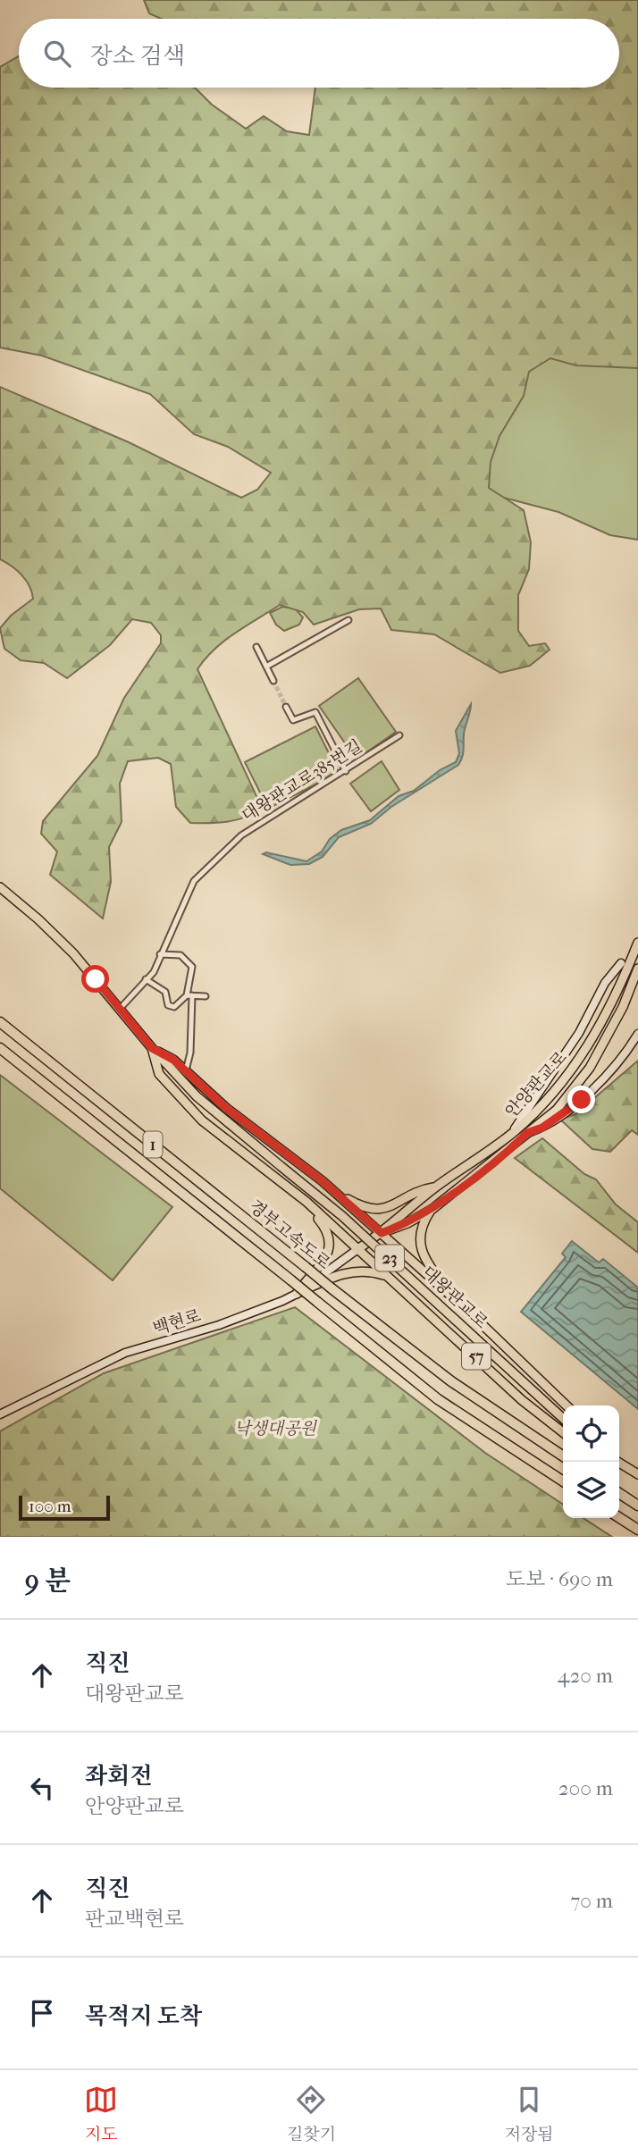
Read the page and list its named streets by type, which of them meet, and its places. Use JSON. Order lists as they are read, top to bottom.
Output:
{
  "streets": {
    "highway": ["1", "경부고속도로"],
    "main road": [
      "안양판교로",
      "23",
      "대왕판교로",
      "백현로",
      "57"
    ],
    "street": ["대왕판교로385번길"]
  },
  "crossings": [
    ["대왕판교로385번길", "대왕판교로"],
    ["안양판교로", "대왕판교로"],
    ["안양판교로", "백현로"],
    ["안양판교로", "57"],
    ["대왕판교로", "백현로"],
    ["대왕판교로", "57"]
  ],
  "parks": ["낙생대공원"],
  "scale_bar": "100 m",
  "page": {
    "search": "장소 검색",
    "scale": "100 m",
    "heading": ["9 분", "도보 · 690 m"],
    "list": [
      ["직진", "대왕판교로", "420 m"],
      ["좌회전", "안양판교로", "200 m"],
      ["직진", "판교백현로", "70 m"],
      "목적지 도착"
    ],
    "nav": ["지도", "길찾기", "저장됨"]
  }
}
